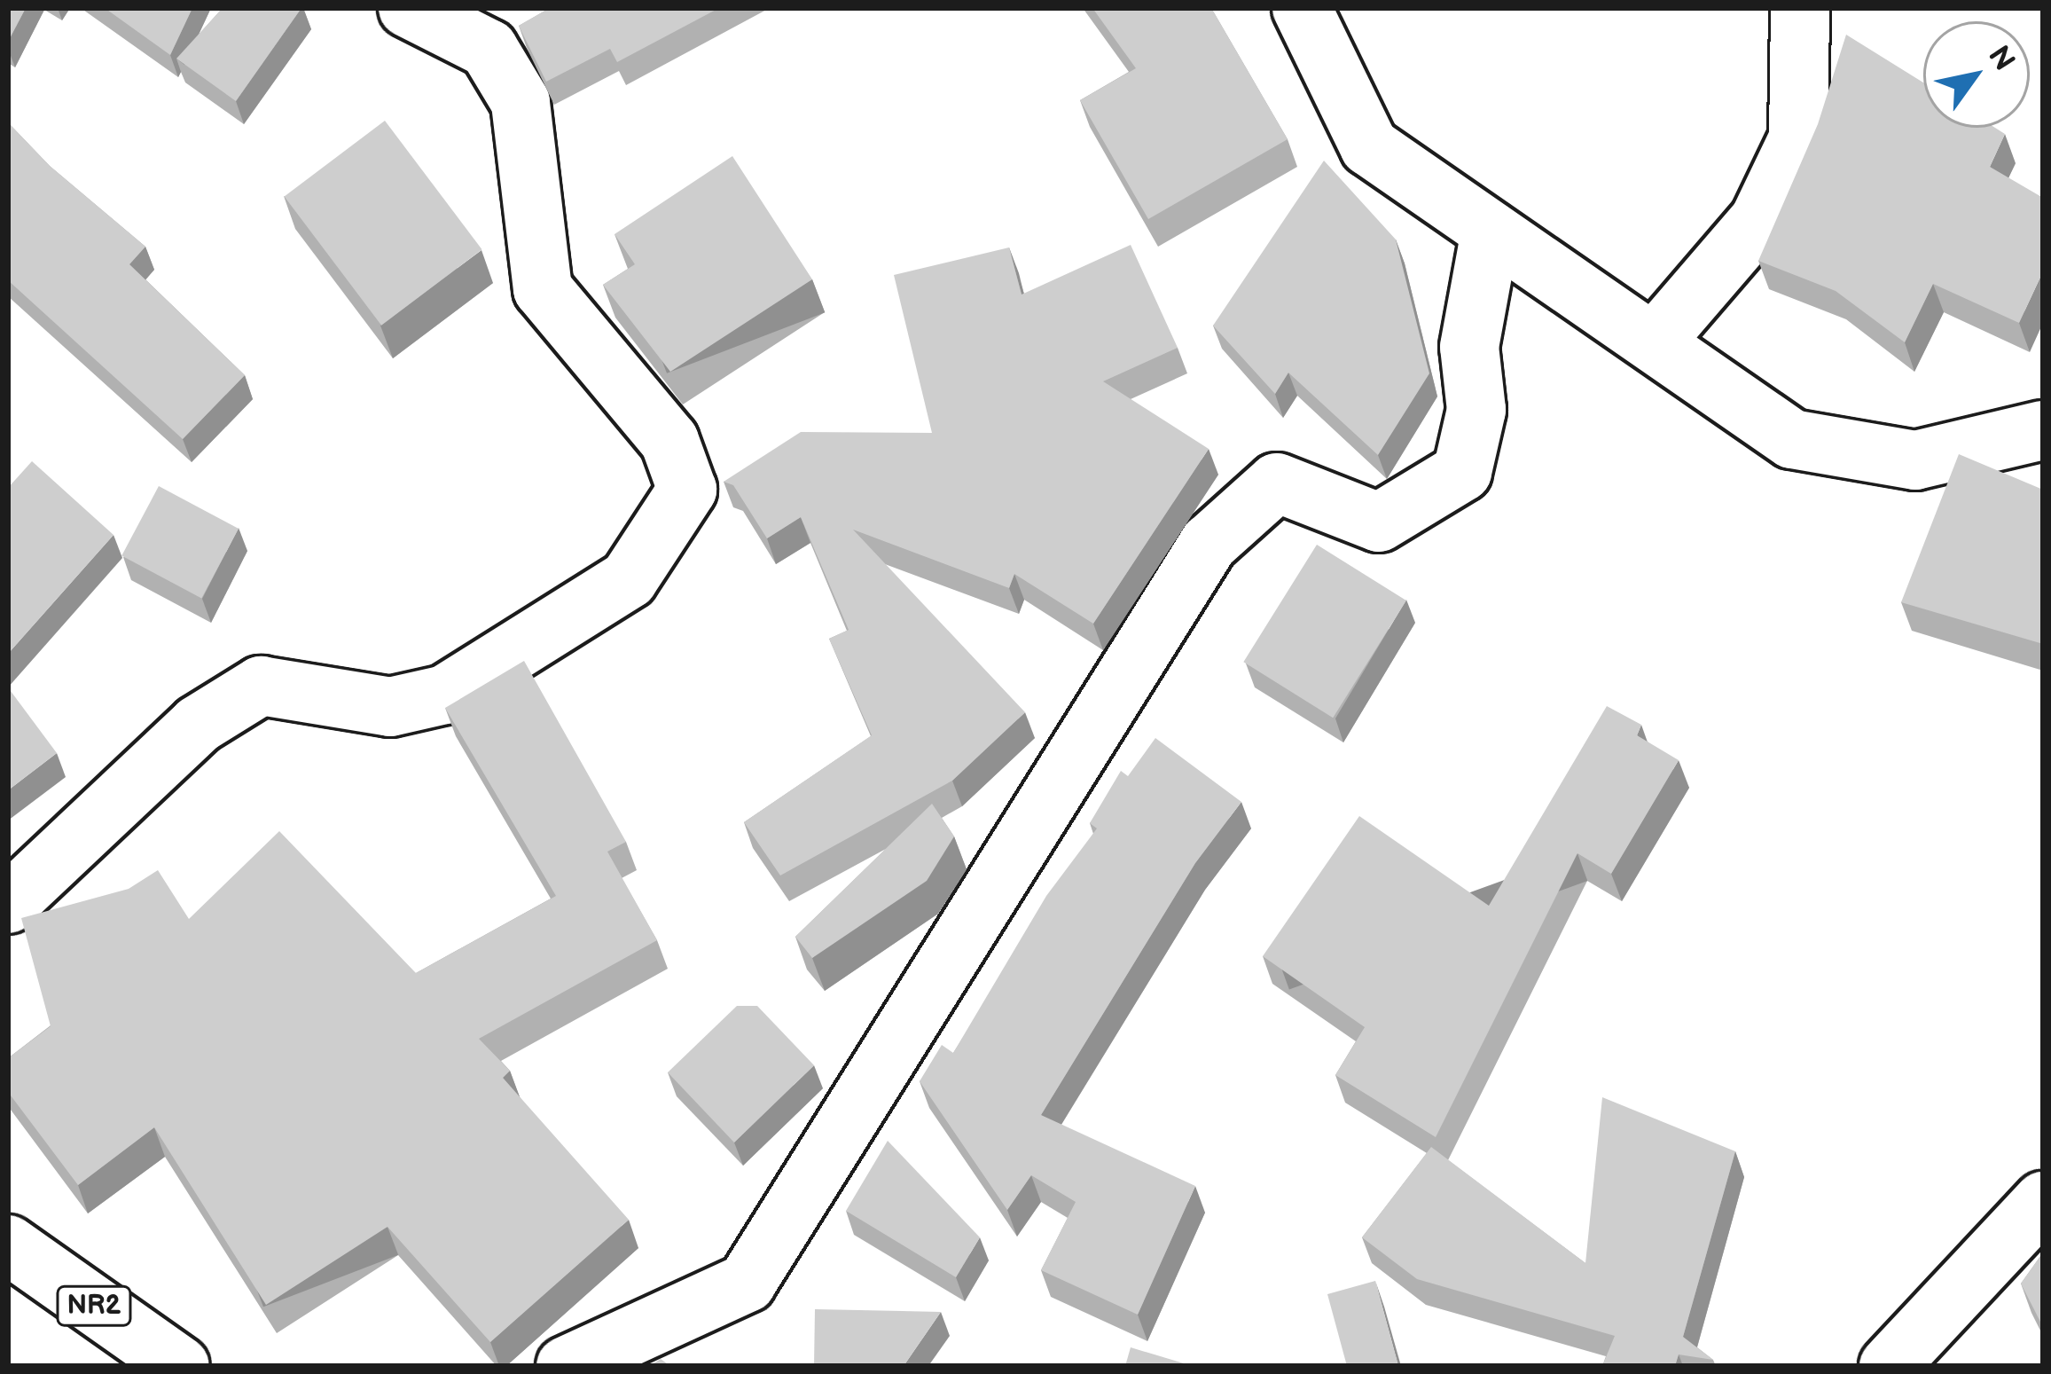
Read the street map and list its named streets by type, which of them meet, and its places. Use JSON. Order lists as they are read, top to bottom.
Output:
{
  "streets": {
    "main road": ["NR2"]
  },
  "north": "top right"
}
